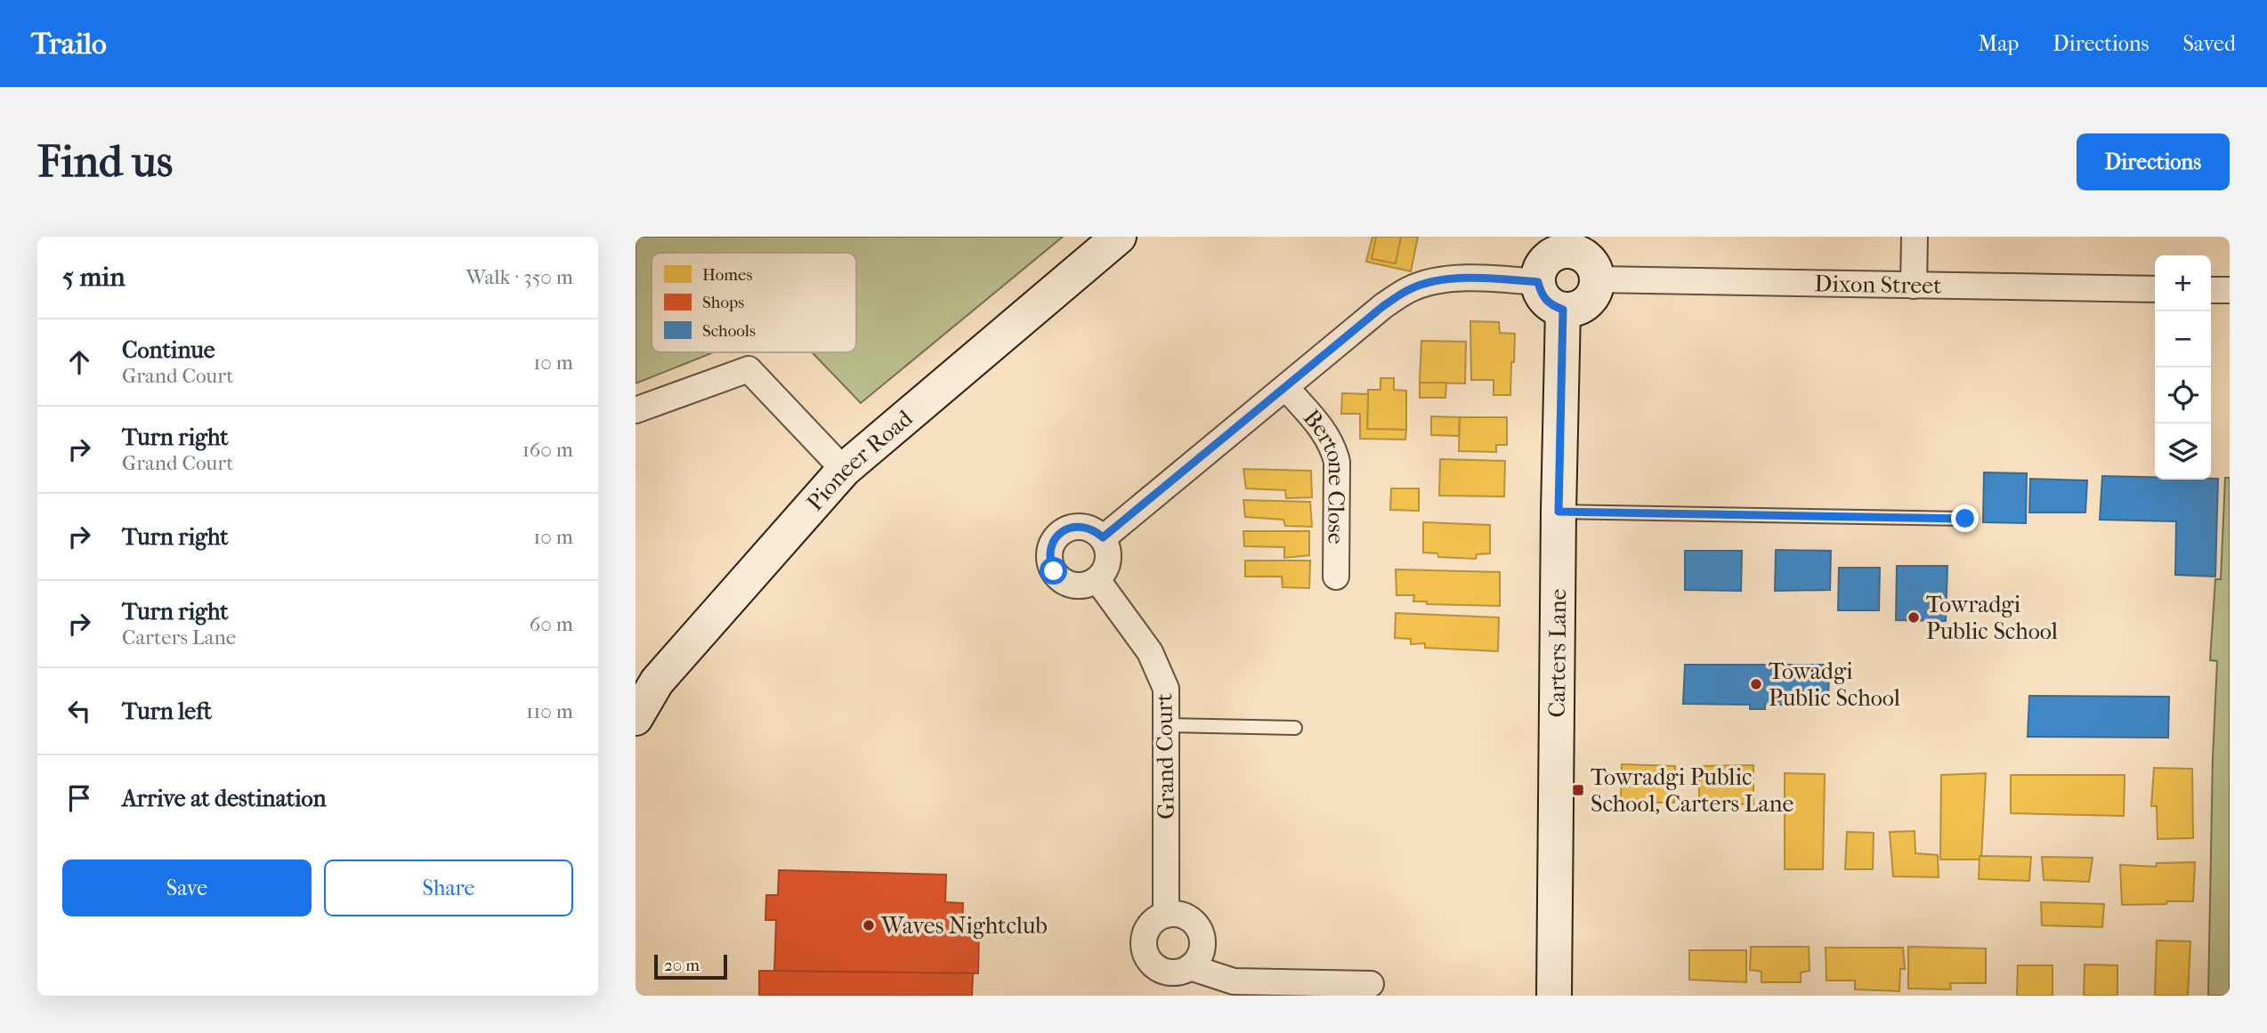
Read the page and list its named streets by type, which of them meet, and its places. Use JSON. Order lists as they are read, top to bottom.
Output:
{
  "streets": {
    "main road": ["Pioneer Road", "Carters Lane"],
    "street": ["Dixon Street", "Bertone Close", "Grand Court"]
  },
  "crossings": [
    ["Dixon Street", "Carters Lane"]
  ],
  "places": {
    "other": ["Towradgi Public School", "Towadgi Public School", "Waves Nightclub"],
    "transit": ["Towradgi Public School, Carters Lane"]
  },
  "legend": ["Homes", "Shops", "Schools"],
  "scale_bar": "20 m",
  "page": {
    "header": "Trailo",
    "nav": ["Map", "Directions", "Saved"],
    "buttons": [
      "Directions",
      ["Save", "Share"]
    ],
    "title": "Find us",
    "heading": ["5 min", "Walk · 350 m"],
    "map_buttons": ["+", "−"],
    "list": [
      ["Continue", "Grand Court", "10 m"],
      ["Turn right", "Grand Court", "160 m"],
      ["Turn right", "10 m"],
      ["Turn right", "Carters Lane", "60 m"],
      ["Turn left", "110 m"],
      "Arrive at destination"
    ],
    "scale": "20 m"
  }
}
